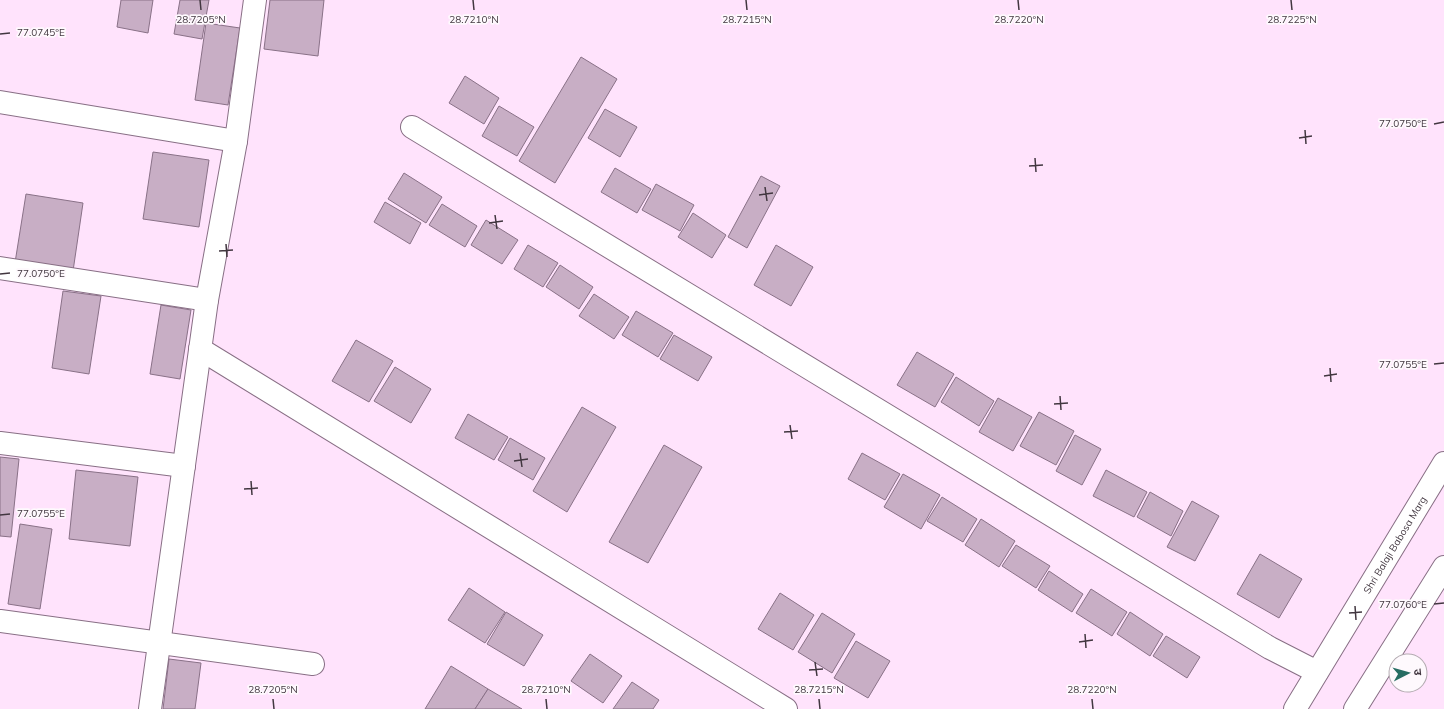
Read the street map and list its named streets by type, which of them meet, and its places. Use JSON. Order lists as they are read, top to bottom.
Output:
{
  "streets": {
    "street": ["Shri Balaji Babosa Marg"]
  },
  "north": "right",
  "coordinates": [
    "28.7205°N",
    "28.7210°N",
    "28.7215°N",
    "28.7220°N",
    "28.7225°N",
    "77.0745°E",
    "77.0750°E",
    "77.0755°E",
    "77.0760°E"
  ]
}
